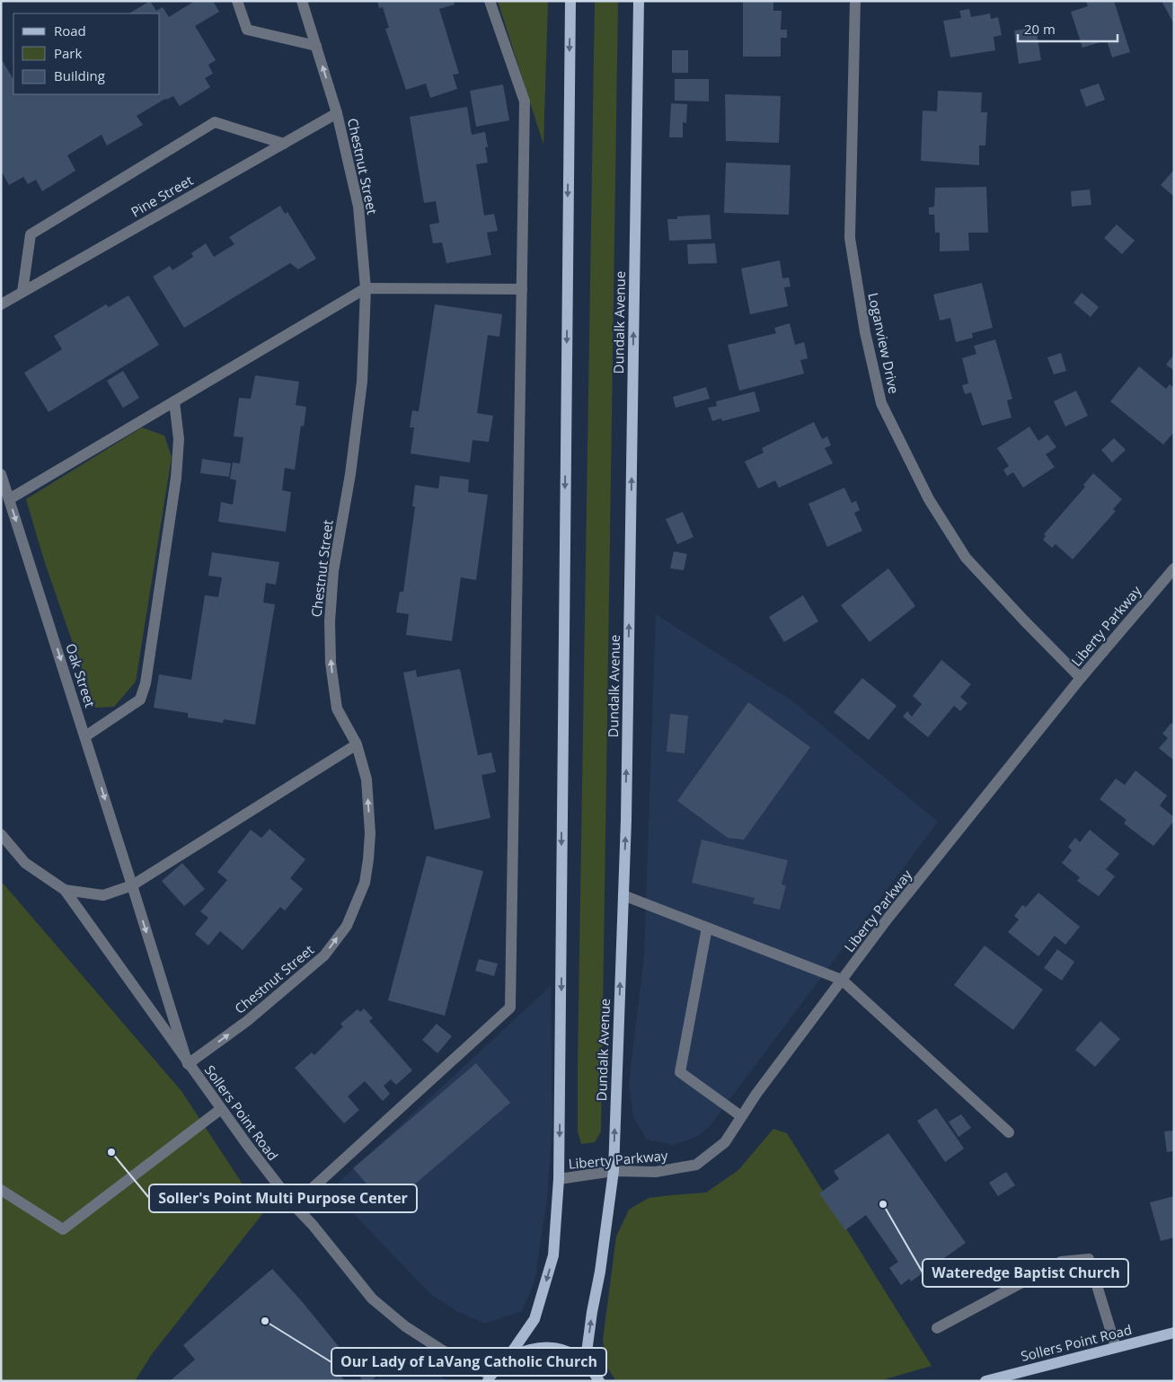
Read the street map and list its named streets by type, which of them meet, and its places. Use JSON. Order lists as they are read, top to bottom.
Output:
{
  "streets": {
    "main road": ["Dundalk Avenue", "Sollers Point Road"],
    "street": [
      "Chestnut Street",
      "Pine Street",
      "Loganview Drive",
      "Liberty Parkway",
      "Oak Street"
    ]
  },
  "crossings": [
    ["Chestnut Street", "Pine Street"],
    ["Chestnut Street", "Oak Street"],
    ["Chestnut Street", "Sollers Point Road"],
    ["Dundalk Avenue", "Liberty Parkway"],
    ["Dundalk Avenue", "Sollers Point Road"],
    ["Loganview Drive", "Liberty Parkway"],
    ["Oak Street", "Sollers Point Road"]
  ],
  "one_way": ["Chestnut Street", "Oak Street"],
  "places": ["Soller's Point Multi Purpose Center", "Wateredge Baptist Church", "Our Lady of LaVang Catholic Church"],
  "legend": ["Road", "Park", "Building"],
  "scale_bar": "20 m"
}
